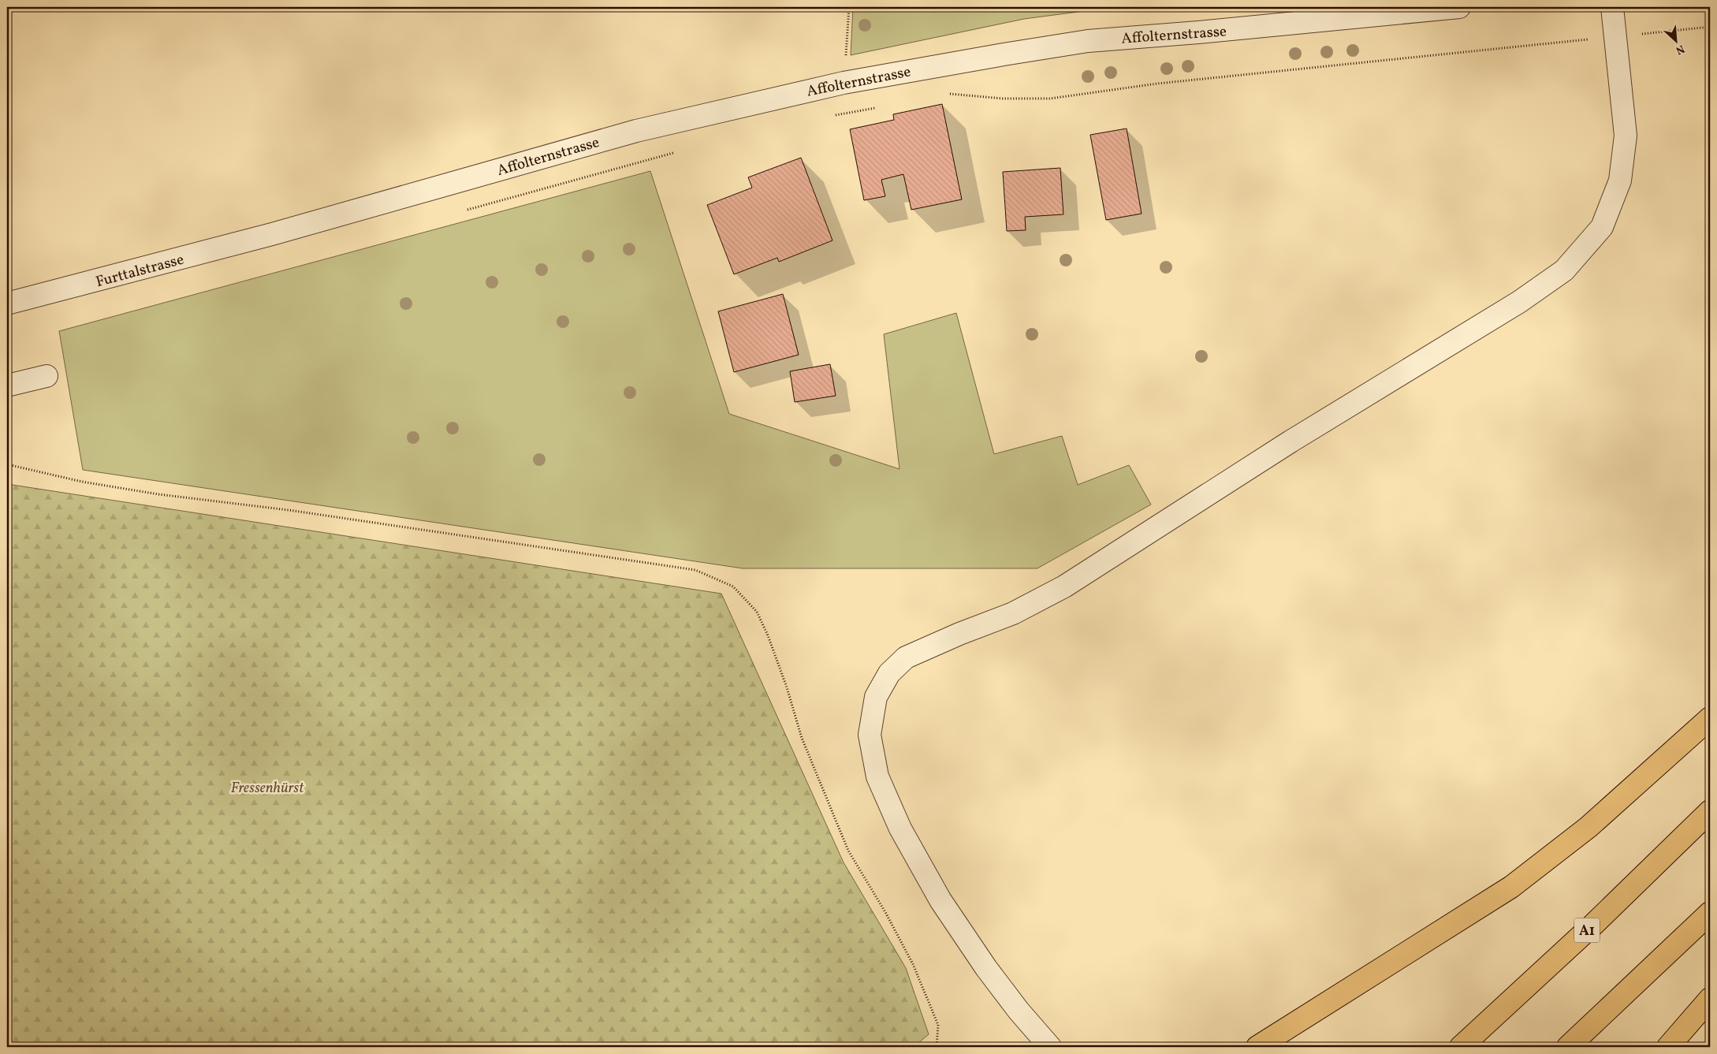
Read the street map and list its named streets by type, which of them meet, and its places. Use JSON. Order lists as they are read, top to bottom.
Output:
{
  "streets": {
    "highway": ["A1"],
    "street": ["Affolternstrasse", "Furttalstrasse"]
  },
  "crossings": [
    ["Affolternstrasse", "Furttalstrasse"]
  ],
  "parks": ["Fressenhürst"],
  "north": "bottom right"
}
